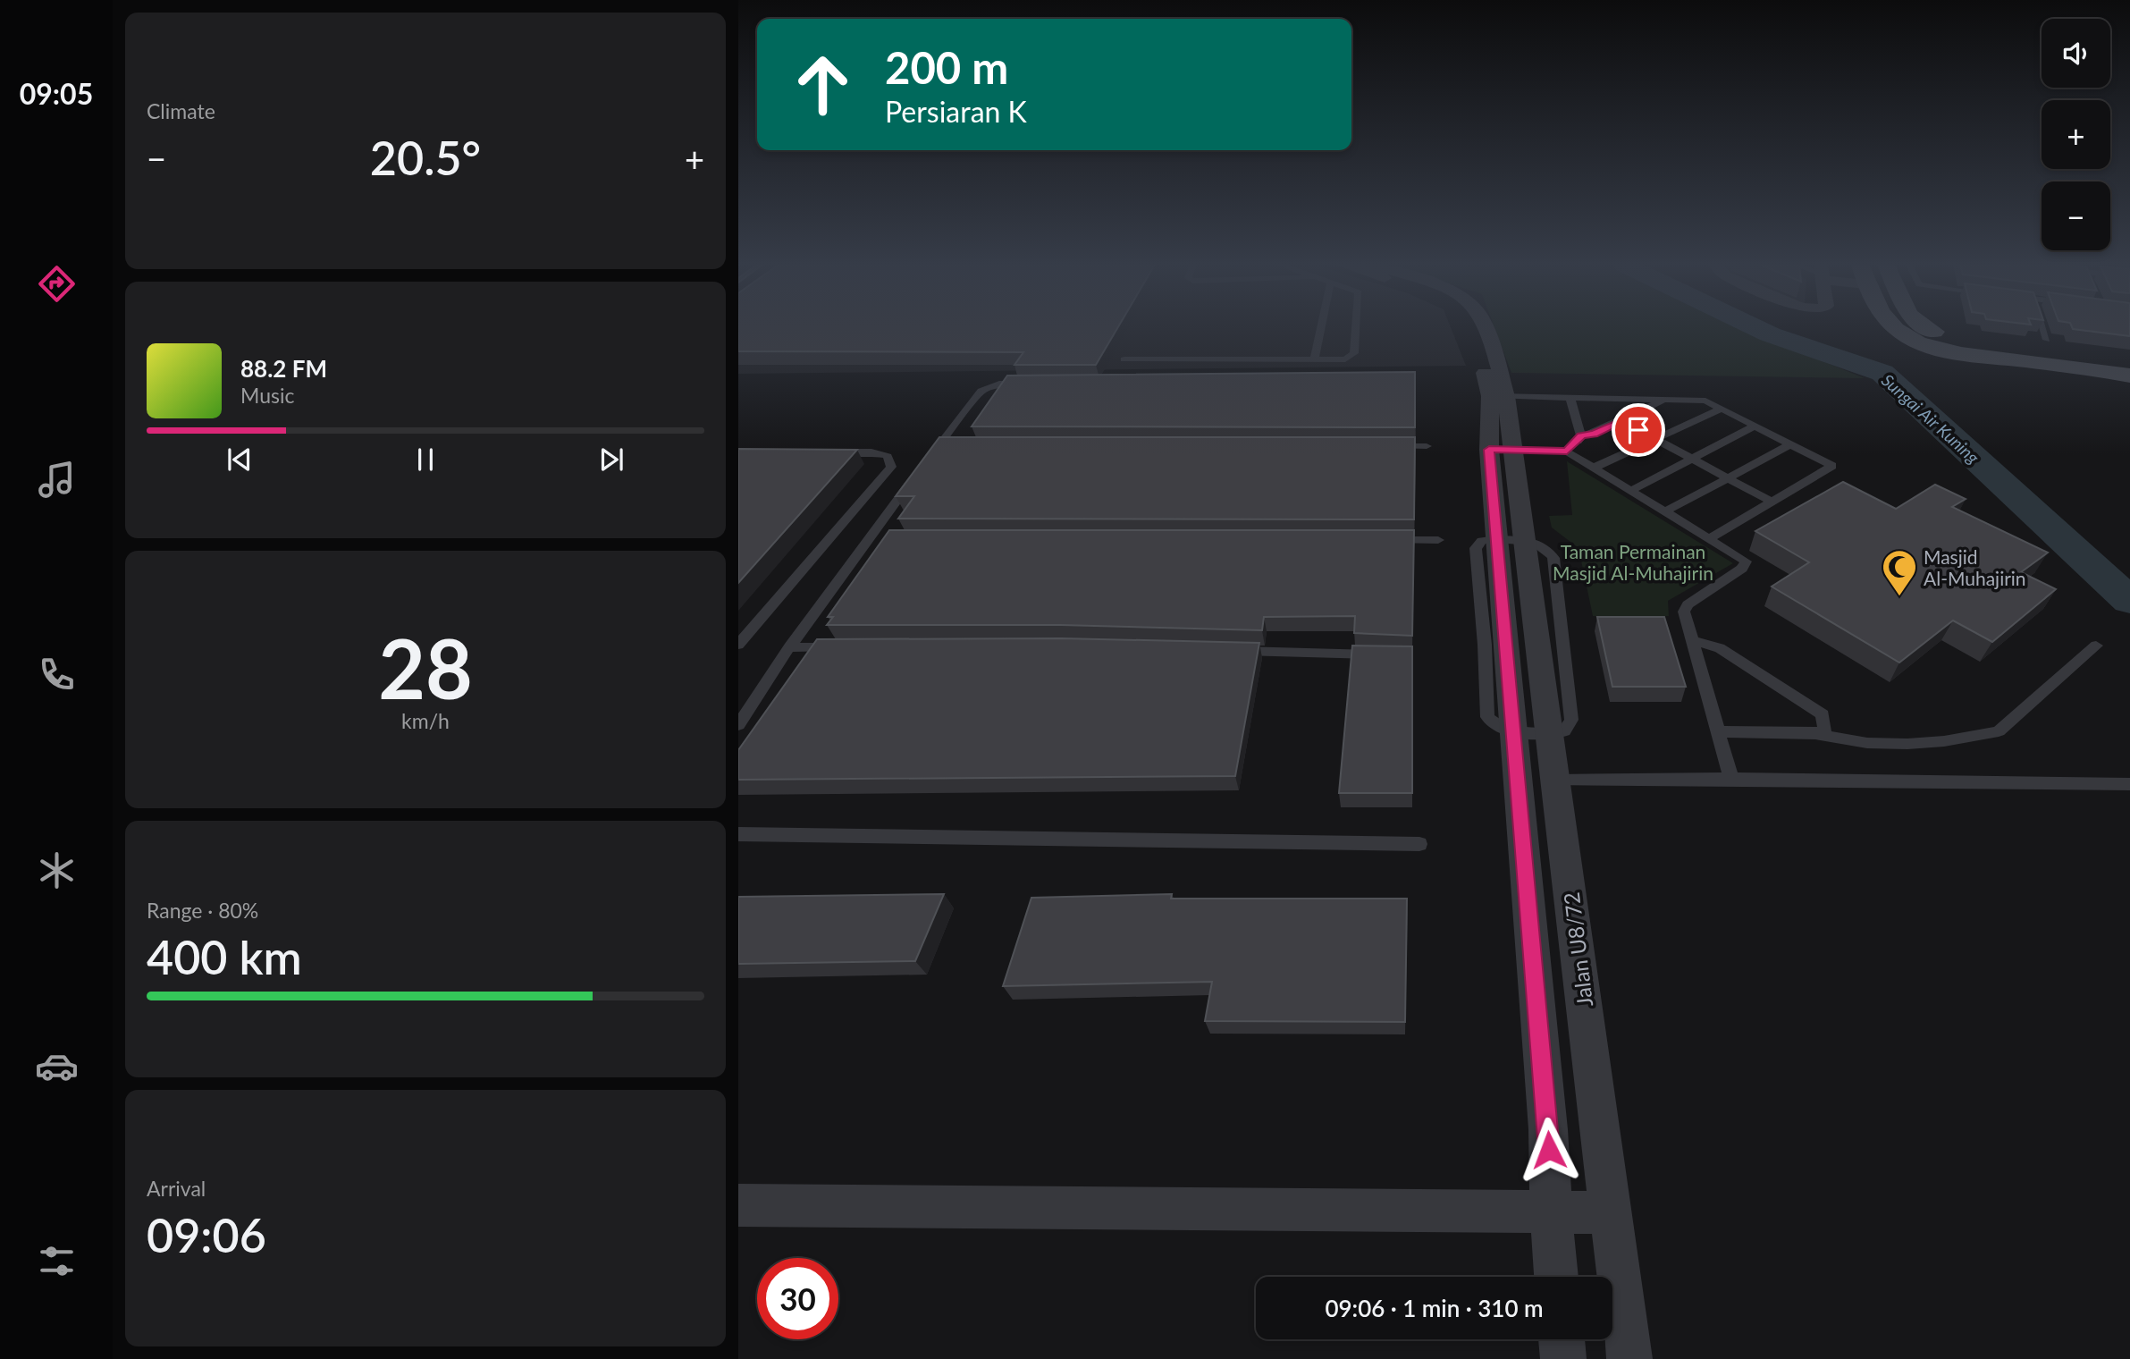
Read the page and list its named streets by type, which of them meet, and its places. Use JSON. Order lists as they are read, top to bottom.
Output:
{
  "streets": {
    "street": ["Jalan U8/72"]
  },
  "water": ["Sungai Air Kuning"],
  "parks": ["Taman Permainan Masjid Al-Muhajirin"],
  "places": {
    "mosque": ["Masjid Al-Muhajirin"]
  },
  "page": {
    "tabs": "09:05",
    "tile": [
      "Climate",
      ["28", "km/h"],
      ["Range · 80%", "400 km"],
      ["Arrival", "09:06"]
    ],
    "map_buttons": ["+", "−"],
    "turn": ["200 m", "Persiaran K"],
    "heat": ["−", "20.5°", "+"],
    "song": ["88.2 FM", "Music"],
    "limit": "30",
    "trip": "09:06 · 1 min · 310 m"
  }
}
